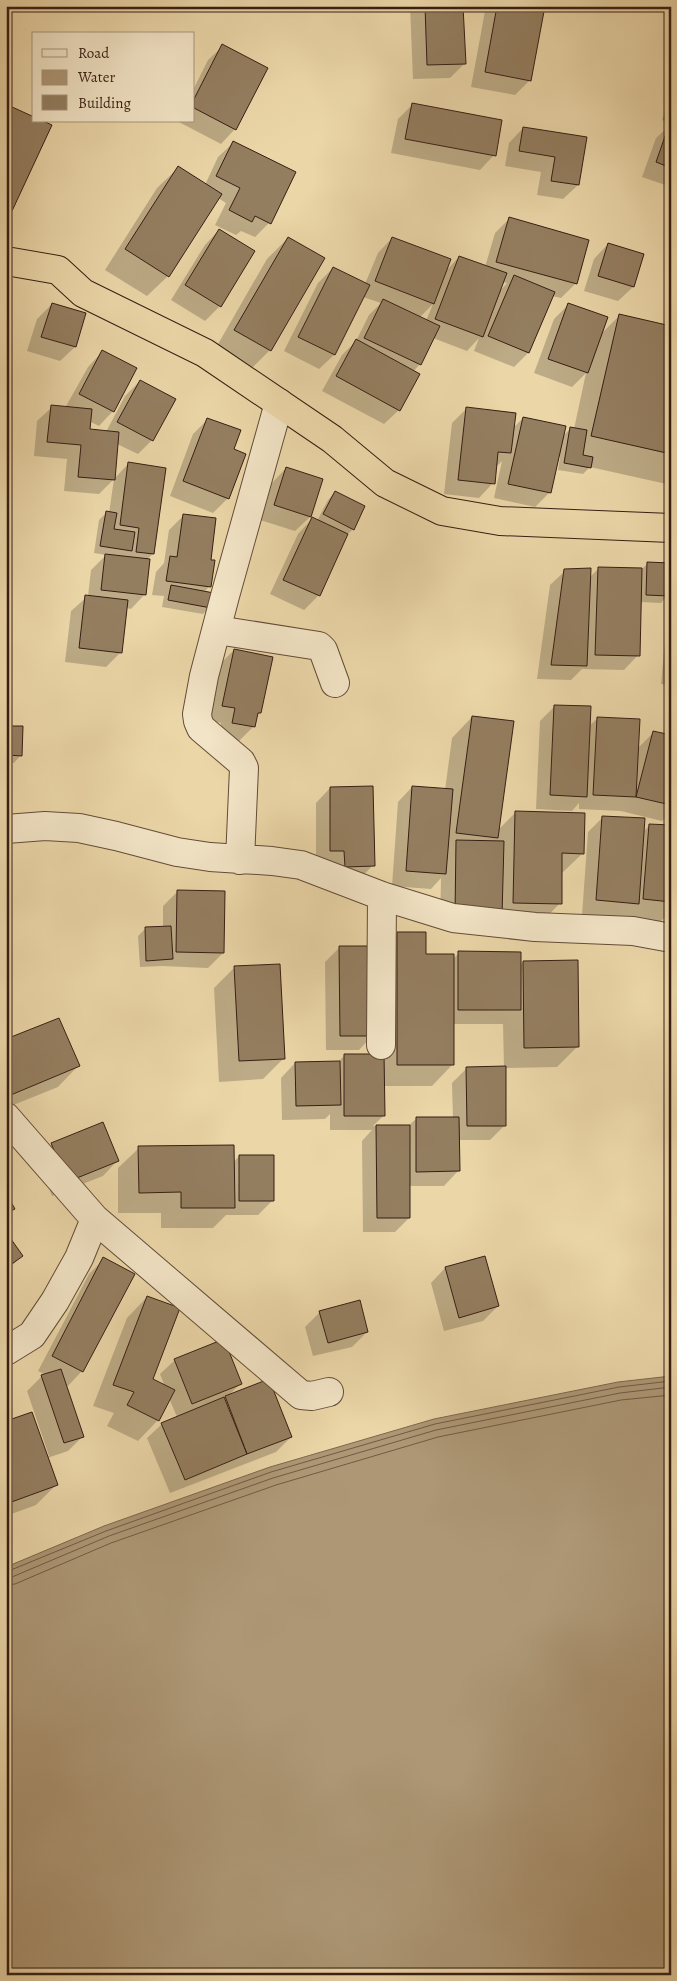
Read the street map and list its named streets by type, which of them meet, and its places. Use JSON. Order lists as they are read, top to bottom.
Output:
{
  "legend": ["Road", "Water", "Building"]
}
